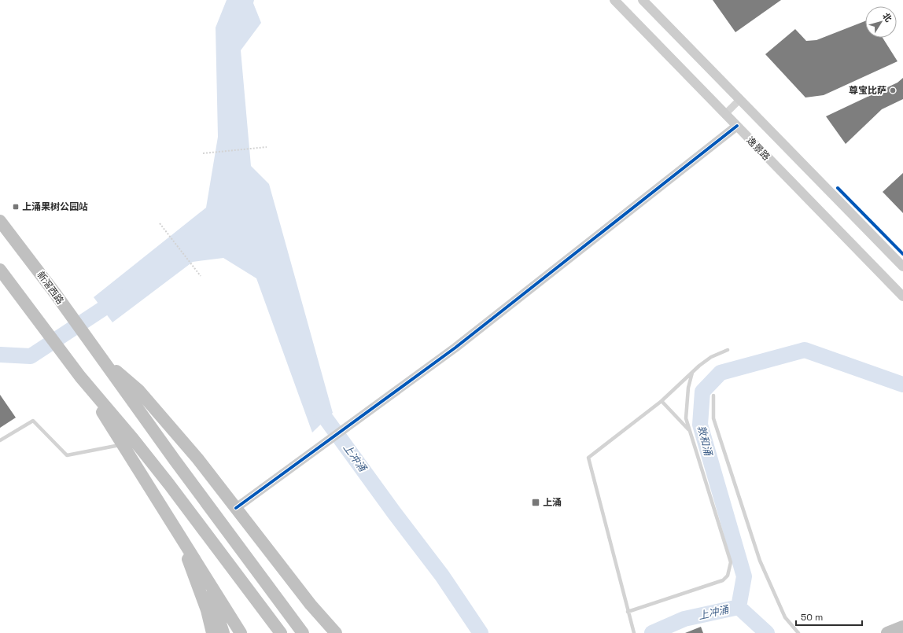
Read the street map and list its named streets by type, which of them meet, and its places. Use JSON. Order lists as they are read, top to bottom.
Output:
{
  "streets": {
    "highway": ["新滘西路"],
    "main road": ["逸景路"]
  },
  "water": ["敦和涌", "上冲涌"],
  "places": {
    "other": ["尊宝比萨"],
    "transit": ["上涌果树公园站", "上涌"]
  },
  "scale_bar": "50 m",
  "north": "top right"
}
